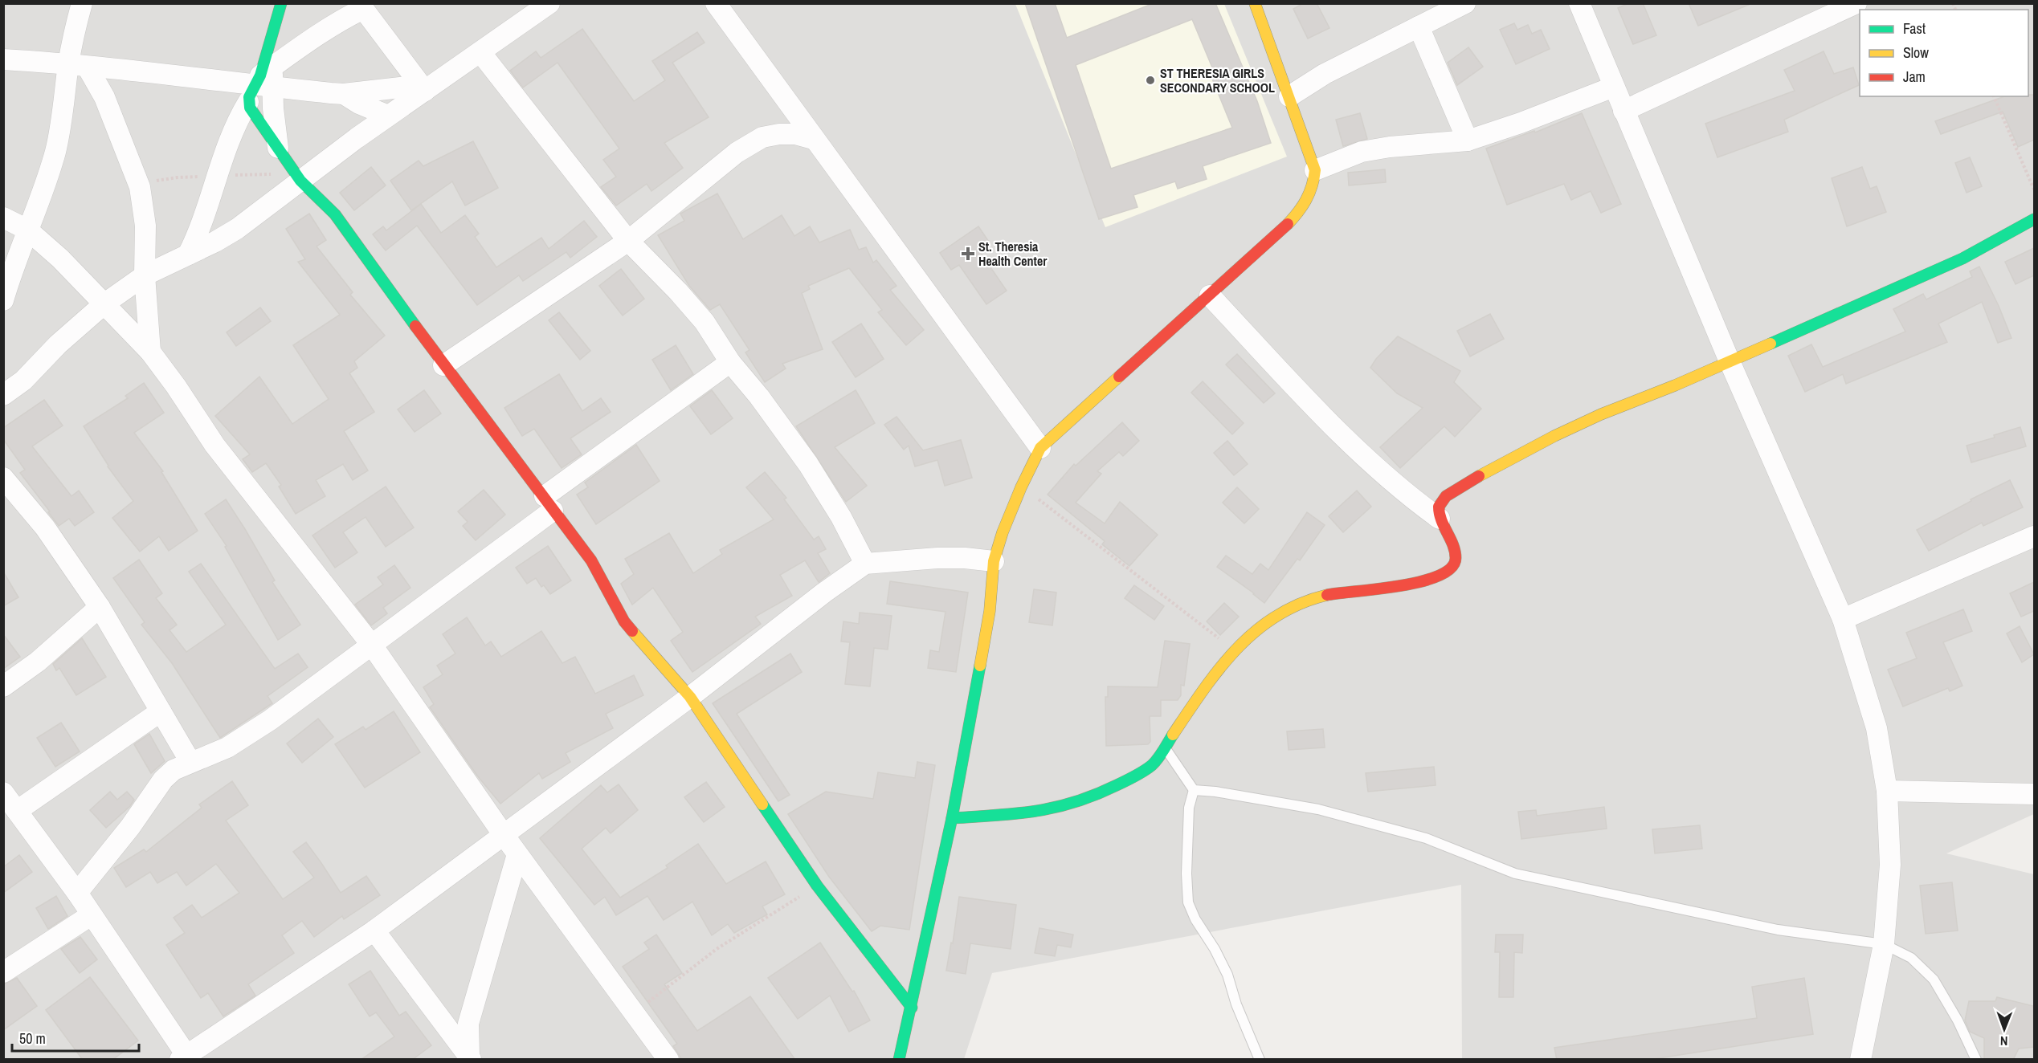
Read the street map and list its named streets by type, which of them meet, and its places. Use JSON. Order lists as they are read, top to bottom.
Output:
{
  "places": {
    "other": ["ST THERESIA GIRLS SECONDARY SCHOOL"],
    "health": ["St. Theresia Health Center"]
  },
  "legend": ["Fast", "Slow", "Jam"],
  "scale_bar": "50 m",
  "north": "bottom"
}
